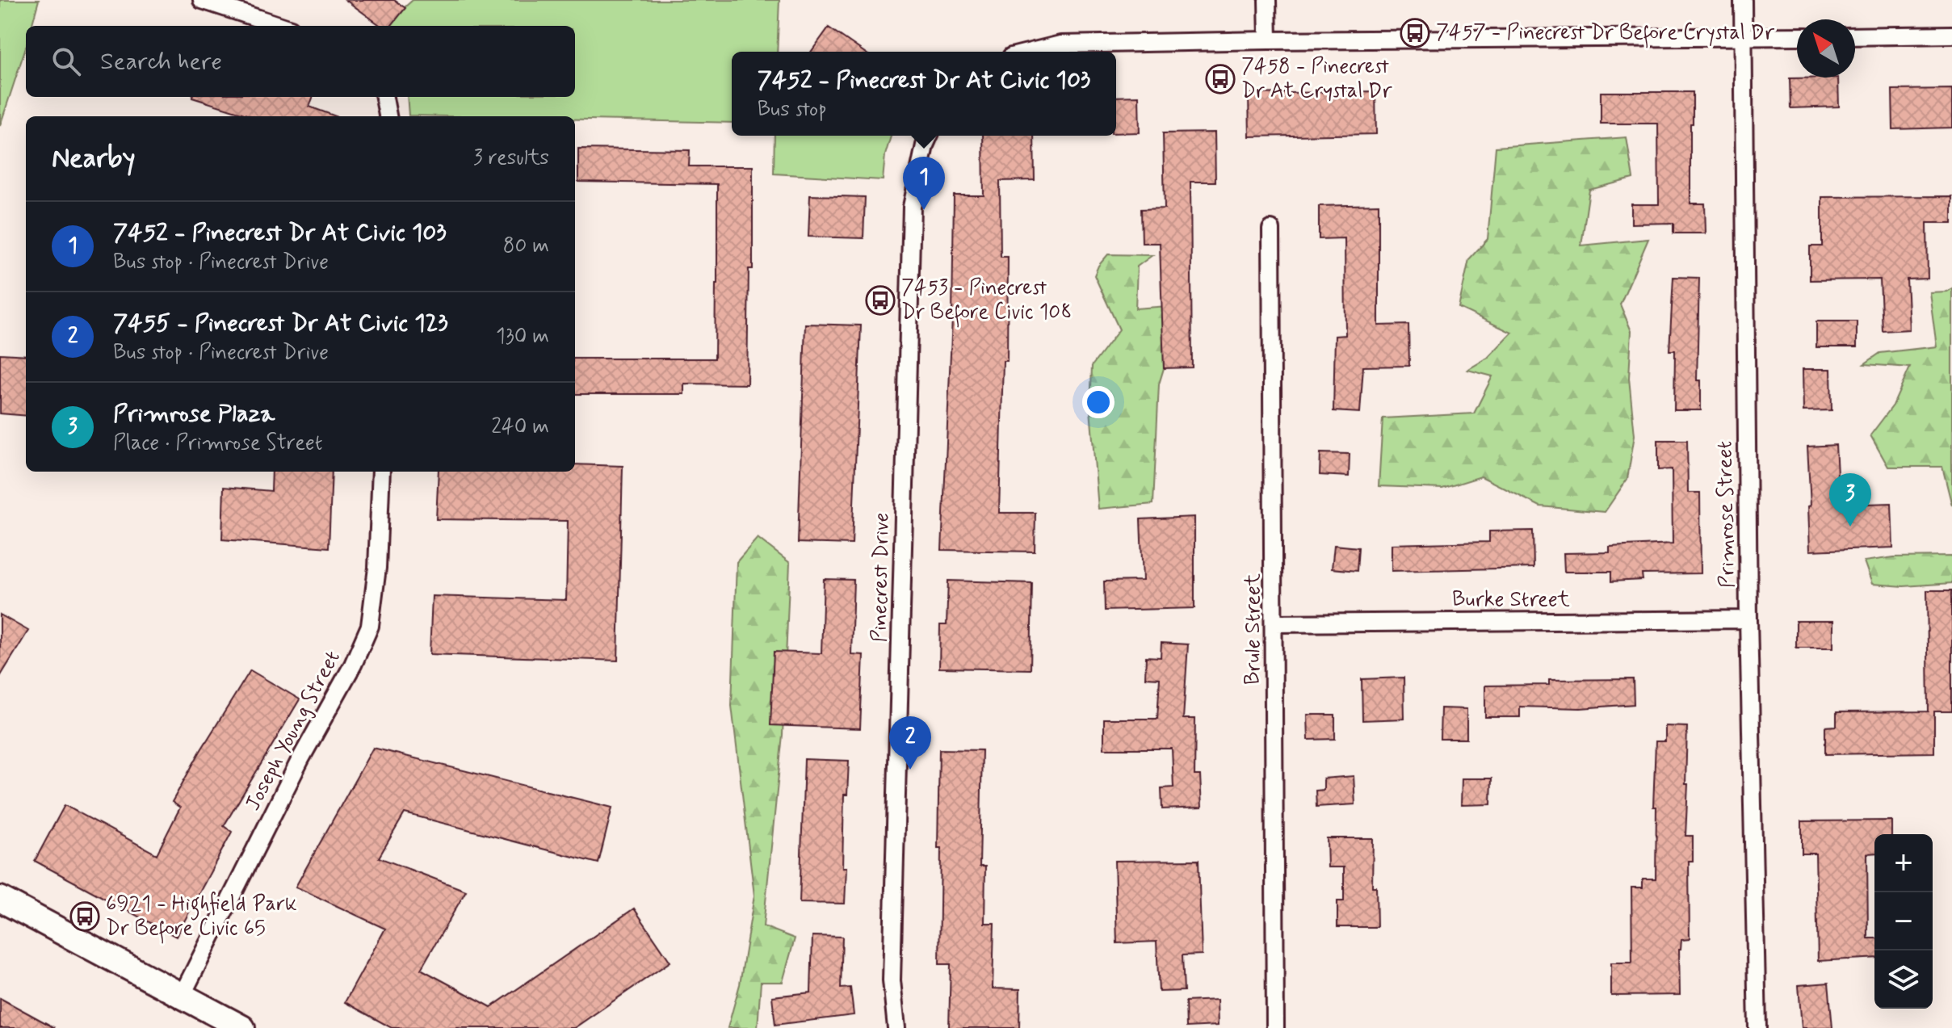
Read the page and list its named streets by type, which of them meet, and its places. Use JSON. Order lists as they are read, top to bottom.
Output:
{
  "streets": {
    "street": [
      "Primrose Street",
      "Pinecrest Drive",
      "Burke Street",
      "Brule Street",
      "Joseph Young Street"
    ]
  },
  "crossings": [
    ["Primrose Street", "Burke Street"],
    ["Burke Street", "Brule Street"]
  ],
  "places": {
    "bus stop": [
      "7457 - Pinecrest Dr Before Crystal Dr",
      "7458 - Pinecrest Dr At Crystal Dr",
      "7453 - Pinecrest Dr Before Civic 108",
      "6921 - Highfield Park Dr Before Civic 65"
    ]
  },
  "north": "top left",
  "page": {
    "search": "Search here",
    "popup": ["7452 - Pinecrest Dr At Civic 103", "Bus stop"],
    "heading": ["Nearby", "3 results"],
    "pins": ["1", "3", "2"],
    "list": [
      {
        "mark": "1",
        "name": "7452 - Pinecrest Dr At Civic 103",
        "note": "Bus stop · Pinecrest Drive",
        "value": "80 m"
      },
      {
        "mark": "2",
        "name": "7455 - Pinecrest Dr At Civic 123",
        "note": "Bus stop · Pinecrest Drive",
        "value": "130 m"
      },
      {
        "mark": "3",
        "name": "Primrose Plaza",
        "note": "Place · Primrose Street",
        "value": "240 m"
      }
    ],
    "map_buttons": ["+", "−"]
  }
}
